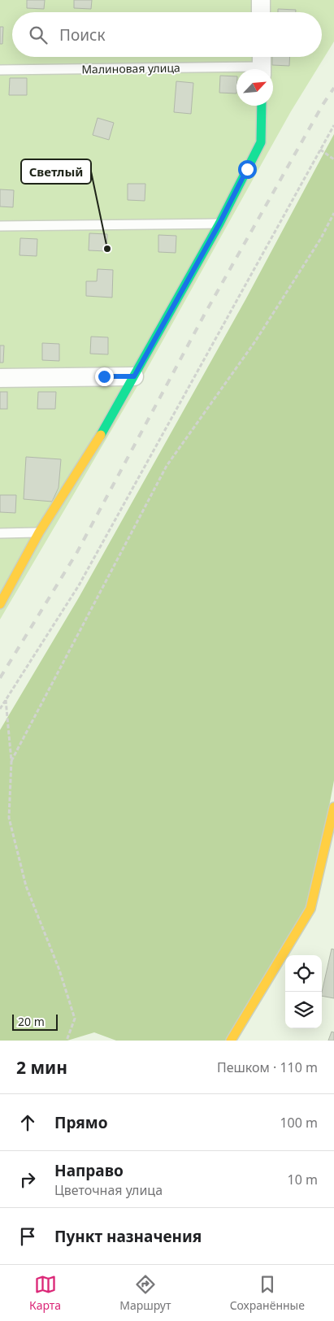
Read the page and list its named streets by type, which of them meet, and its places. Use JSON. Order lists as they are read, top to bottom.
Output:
{
  "streets": {
    "lane": ["Малиновая улица"]
  },
  "places": ["Светлый"],
  "scale_bar": "20 m",
  "north": "top right",
  "page": {
    "search": "Поиск",
    "scale": "20 m",
    "heading": ["2 мин", "Пешком · 110 m"],
    "list": [
      ["Прямо", "100 m"],
      ["Направо", "Цветочная улица", "10 m"],
      "Пункт назначения"
    ],
    "nav": ["Карта", "Маршрут", "Сохранённые"]
  }
}
